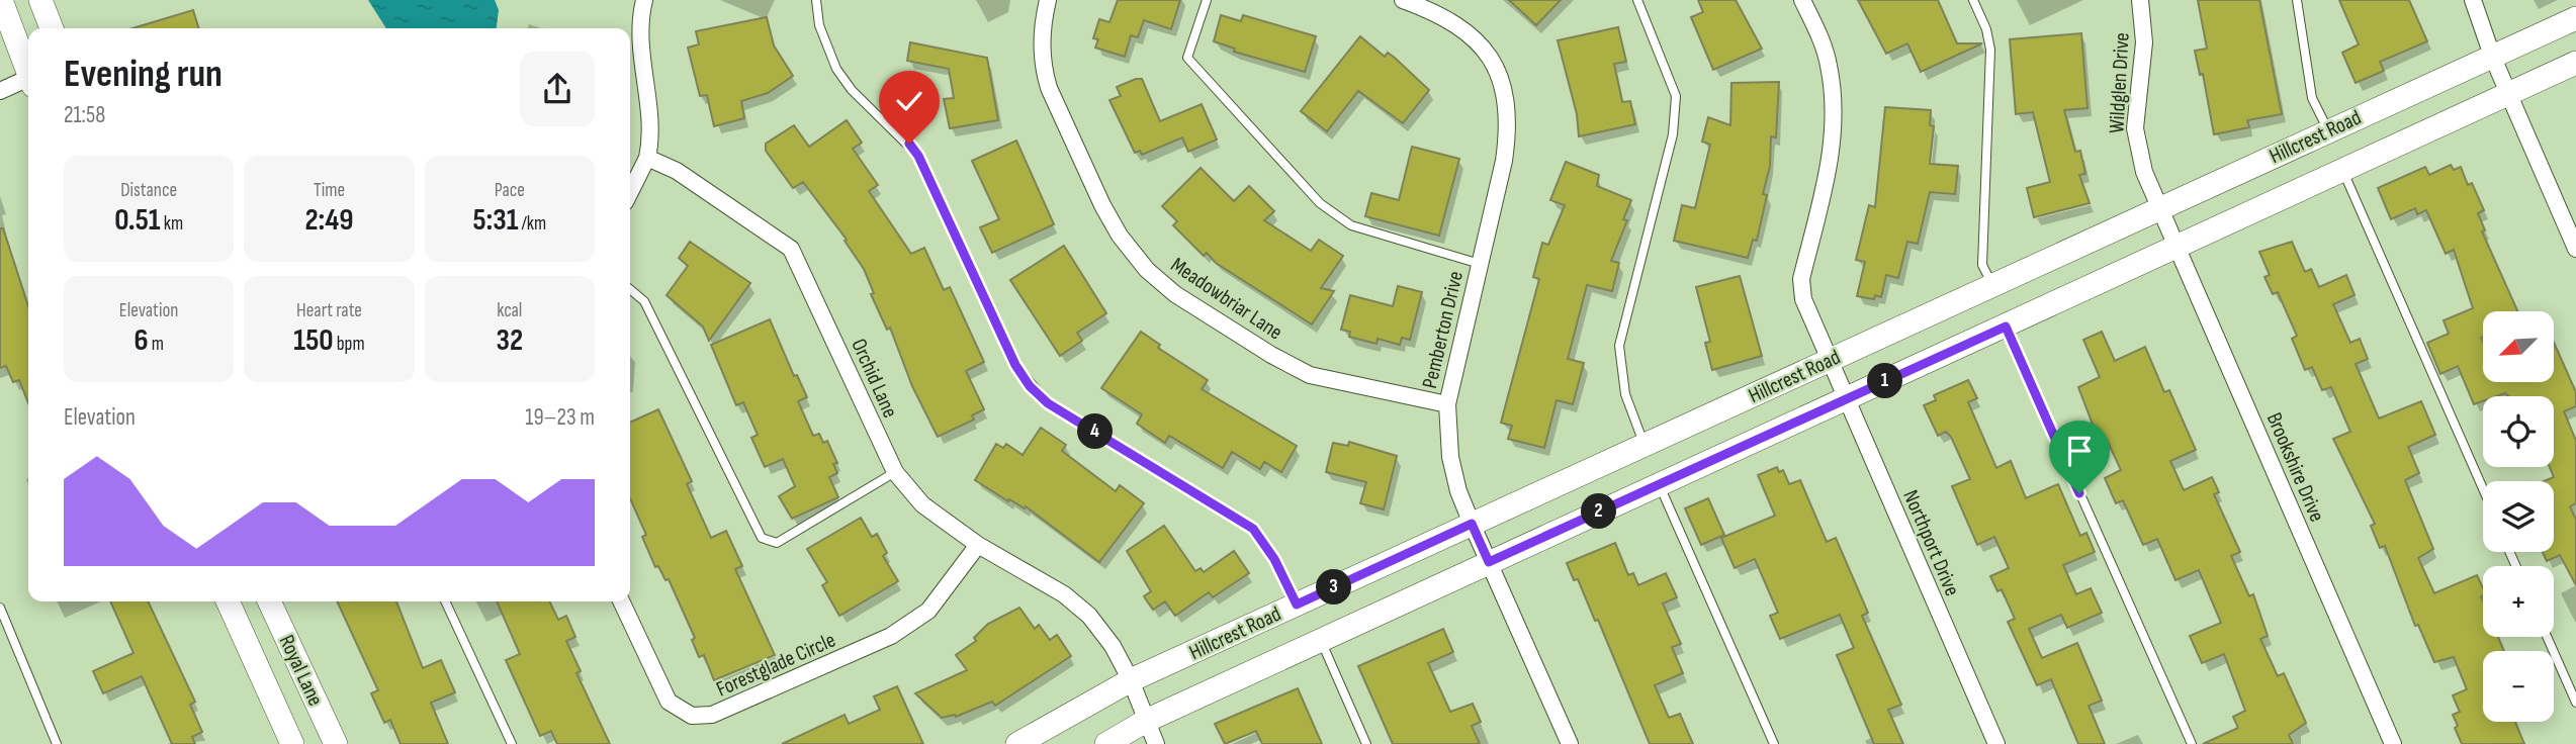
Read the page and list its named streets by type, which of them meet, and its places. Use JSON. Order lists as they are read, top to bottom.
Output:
{
  "streets": {
    "main road": ["Hillcrest Road", "Royal Lane"],
    "street": [
      "Wildglen Drive",
      "Meadowbriar Lane",
      "Pemberton Drive",
      "Orchid Lane",
      "Brookshire Drive",
      "Northport Drive",
      "Forestglade Circle"
    ]
  },
  "crossings": [
    ["Wildglen Drive", "Hillcrest Road"],
    ["Wildglen Drive", "Brookshire Drive"],
    ["Hillcrest Road", "Pemberton Drive"],
    ["Hillcrest Road", "Orchid Lane"],
    ["Hillcrest Road", "Brookshire Drive"],
    ["Hillcrest Road", "Northport Drive"],
    ["Meadowbriar Lane", "Pemberton Drive"],
    ["Orchid Lane", "Forestglade Circle"]
  ],
  "north": "bottom left",
  "page": {
    "heading": ["Evening run", "21:58"],
    "stats": [
      ["Distance", "0.51 km"],
      ["Time", "2:49"],
      ["Pace", "5:31 /km"],
      ["Elevation", "6 m"],
      ["Heart rate", "150 bpm"],
      ["kcal", "32"]
    ],
    "map_buttons": ["+", "−"],
    "pins": [
      "1",
      "4",
      "2",
      "3"
    ],
    "chart": ["Elevation", "19–23 m"]
  }
}
